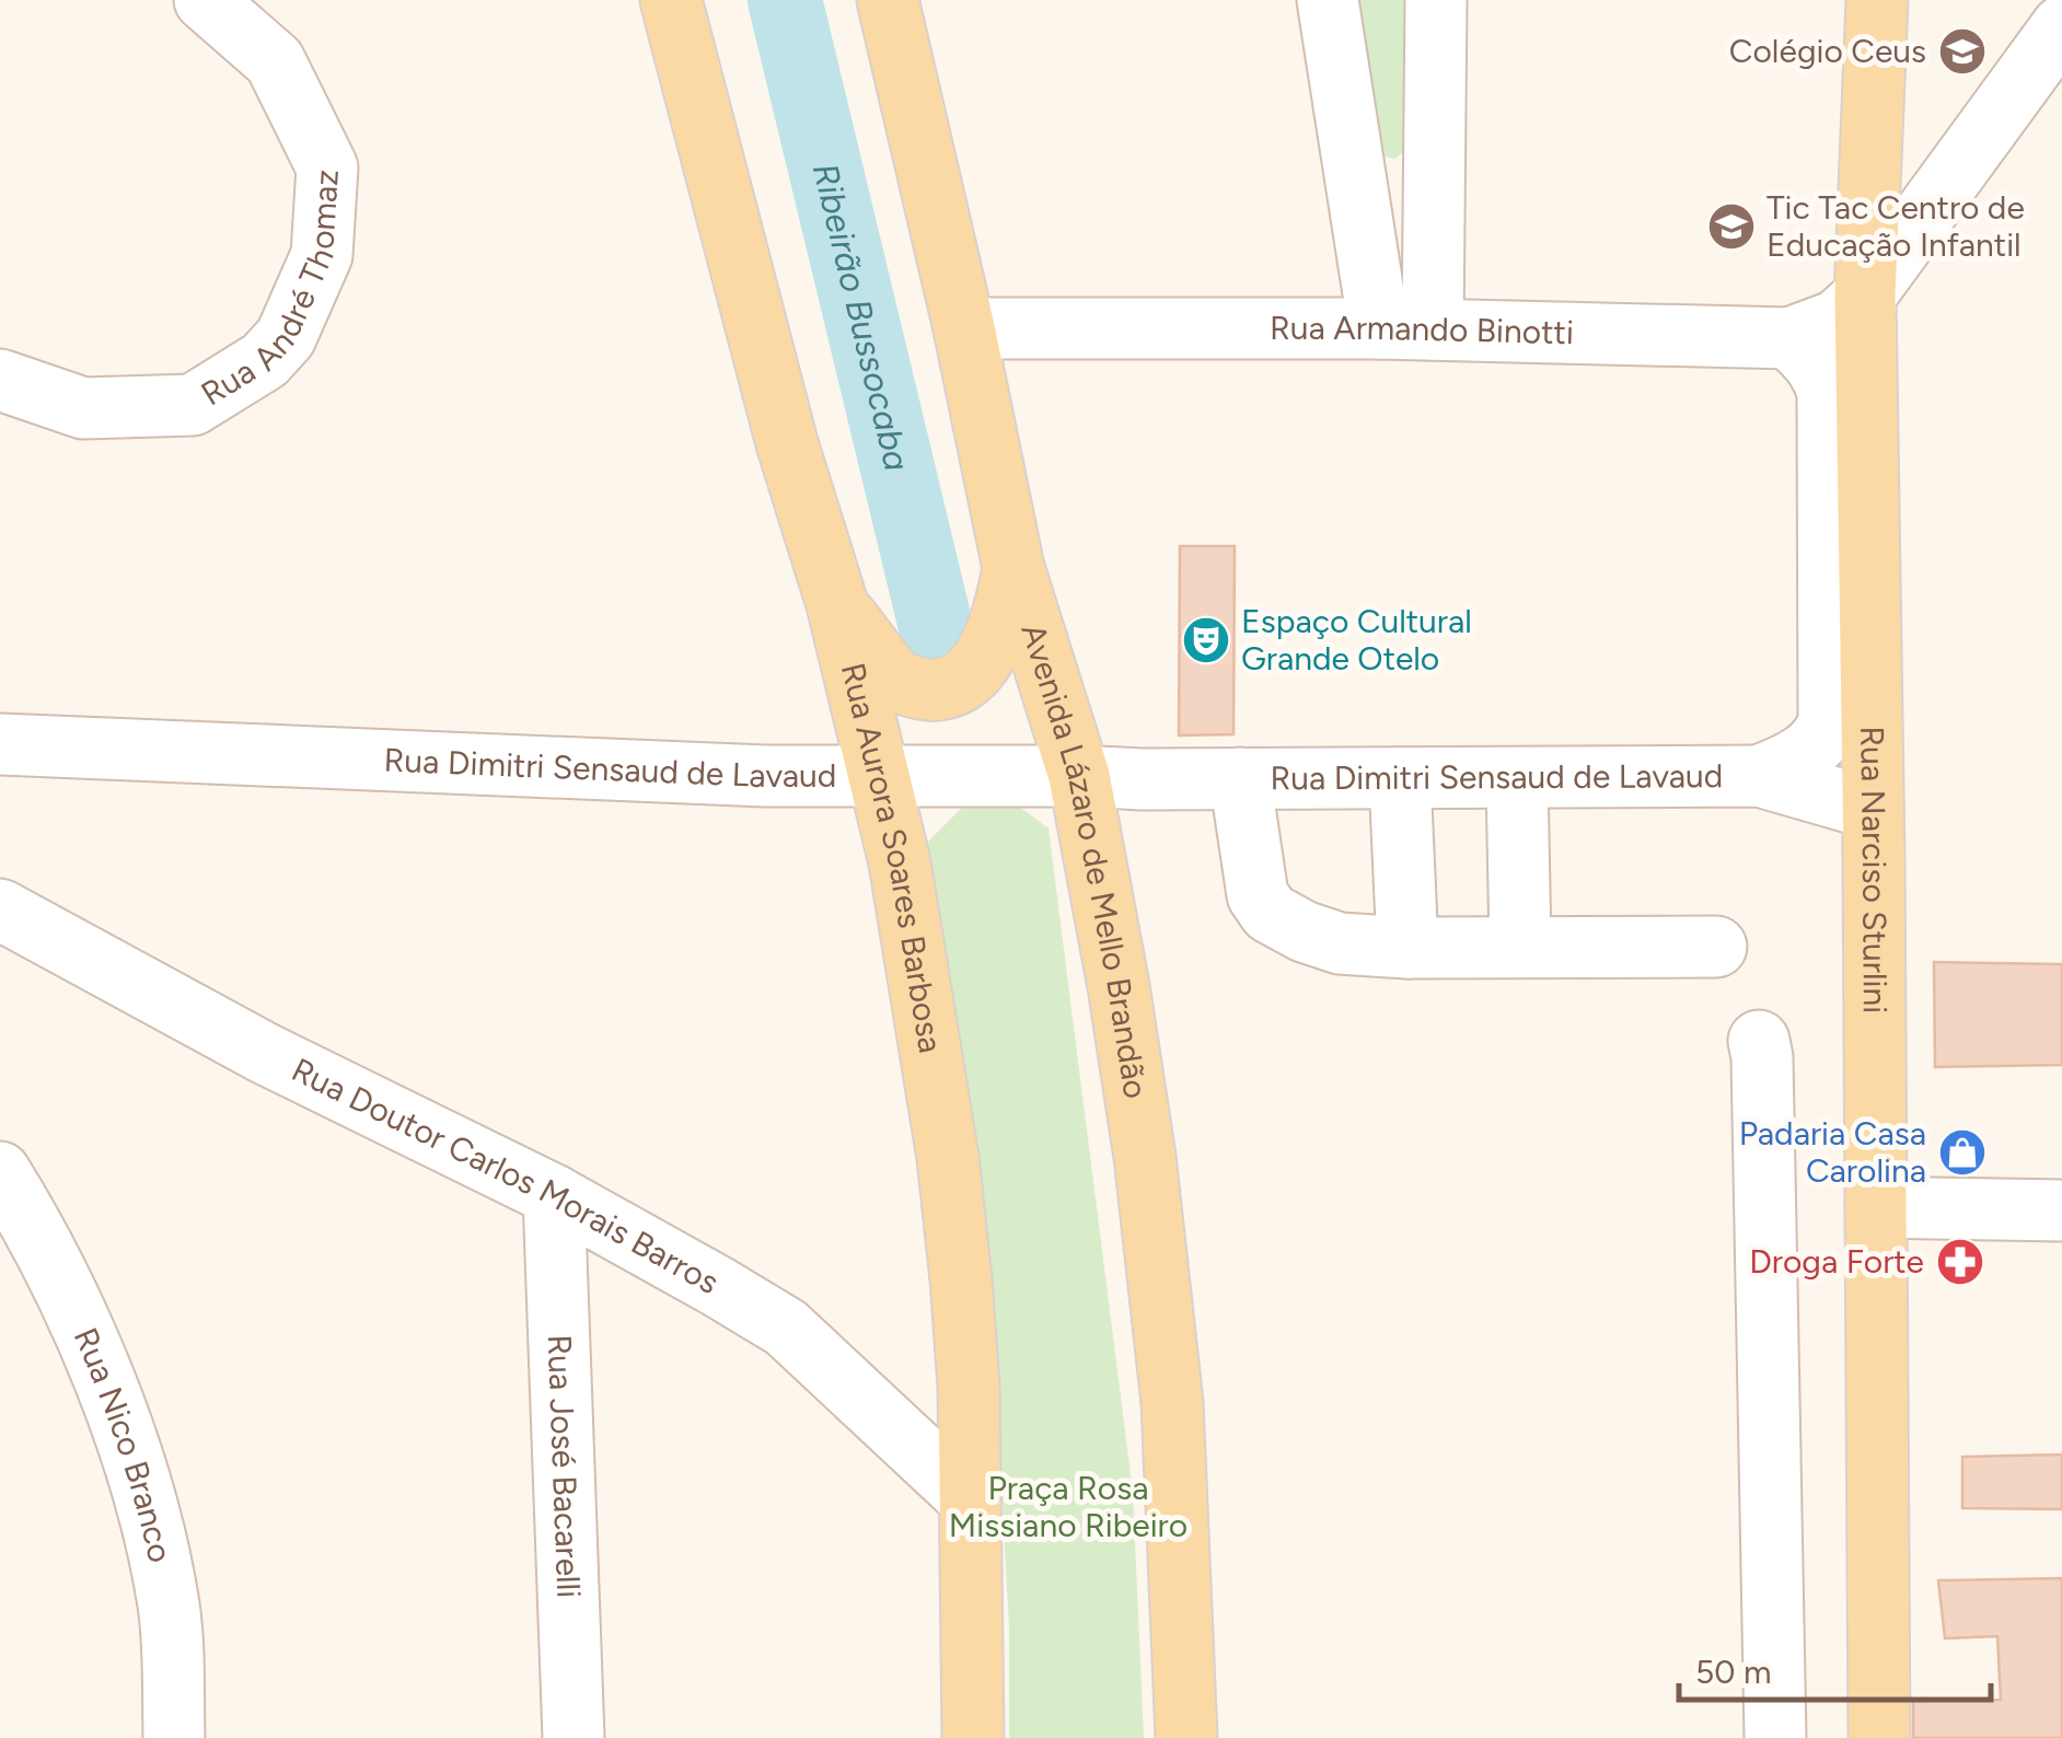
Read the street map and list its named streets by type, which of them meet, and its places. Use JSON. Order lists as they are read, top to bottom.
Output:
{
  "streets": {
    "main road": ["Rua Aurora Soares Barbosa", "Avenida Lázaro de Mello Brandão", "Rua Narciso Sturlini"],
    "street": [
      "Rua André Thomaz",
      "Rua Armando Binotti",
      "Rua Dimitri Sensaud de Lavaud",
      "Rua Doutor Carlos Morais Barros",
      "Rua Nico Branco",
      "Rua José Bacarelli"
    ]
  },
  "crossings": [
    ["Rua Armando Binotti", "Avenida Lázaro de Mello Brandão"],
    ["Rua Armando Binotti", "Rua Narciso Sturlini"],
    ["Rua Dimitri Sensaud de Lavaud", "Rua Aurora Soares Barbosa"],
    ["Rua Dimitri Sensaud de Lavaud", "Avenida Lázaro de Mello Brandão"],
    ["Rua Dimitri Sensaud de Lavaud", "Rua Narciso Sturlini"],
    ["Rua Aurora Soares Barbosa", "Rua Doutor Carlos Morais Barros"],
    ["Rua Doutor Carlos Morais Barros", "Rua José Bacarelli"]
  ],
  "water": ["Ribeirão Bussocaba"],
  "parks": ["Praça Rosa Missiano Ribeiro"],
  "places": {
    "school or university": ["Colégio Ceus", "Tic Tac Centro de Educação Infantil"],
    "theatre": ["Espaço Cultural Grande Otelo"],
    "shop": ["Padaria Casa Carolina"],
    "pharmacy": ["Droga Forte"]
  },
  "scale_bar": "50 m"
}
